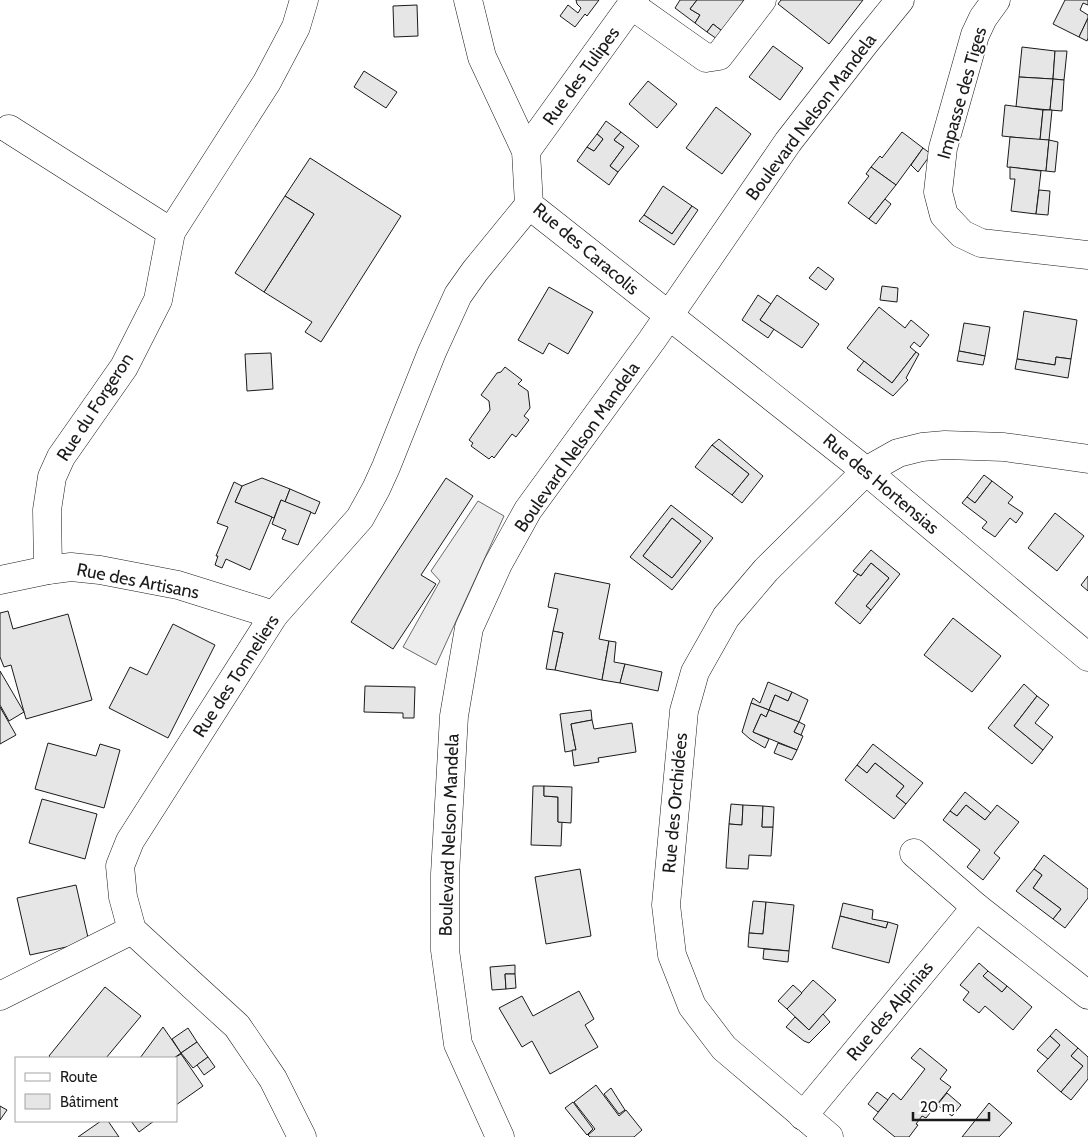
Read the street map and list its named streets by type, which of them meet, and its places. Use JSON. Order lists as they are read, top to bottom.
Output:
{
  "streets": {
    "street": [
      "Rue des Tulipes",
      "Impasse des Tiges",
      "Boulevard Nelson Mandela",
      "Rue des Caracolis",
      "Rue du Forgeron",
      "Rue des Hortensias",
      "Rue des Artisans",
      "Rue des Tonneliers",
      "Rue des Orchidées",
      "Rue des Alpinias"
    ]
  },
  "crossings": [
    ["Rue des Tulipes", "Rue des Caracolis"],
    ["Boulevard Nelson Mandela", "Rue des Caracolis"],
    ["Boulevard Nelson Mandela", "Rue des Hortensias"],
    ["Rue des Caracolis", "Rue des Hortensias"],
    ["Rue des Caracolis", "Rue des Tonneliers"],
    ["Rue du Forgeron", "Rue des Artisans"],
    ["Rue des Hortensias", "Rue des Orchidées"],
    ["Rue des Artisans", "Rue des Tonneliers"],
    ["Rue des Orchidées", "Rue des Alpinias"]
  ],
  "legend": ["Route", "Bâtiment"],
  "scale_bar": "20 m"
}
